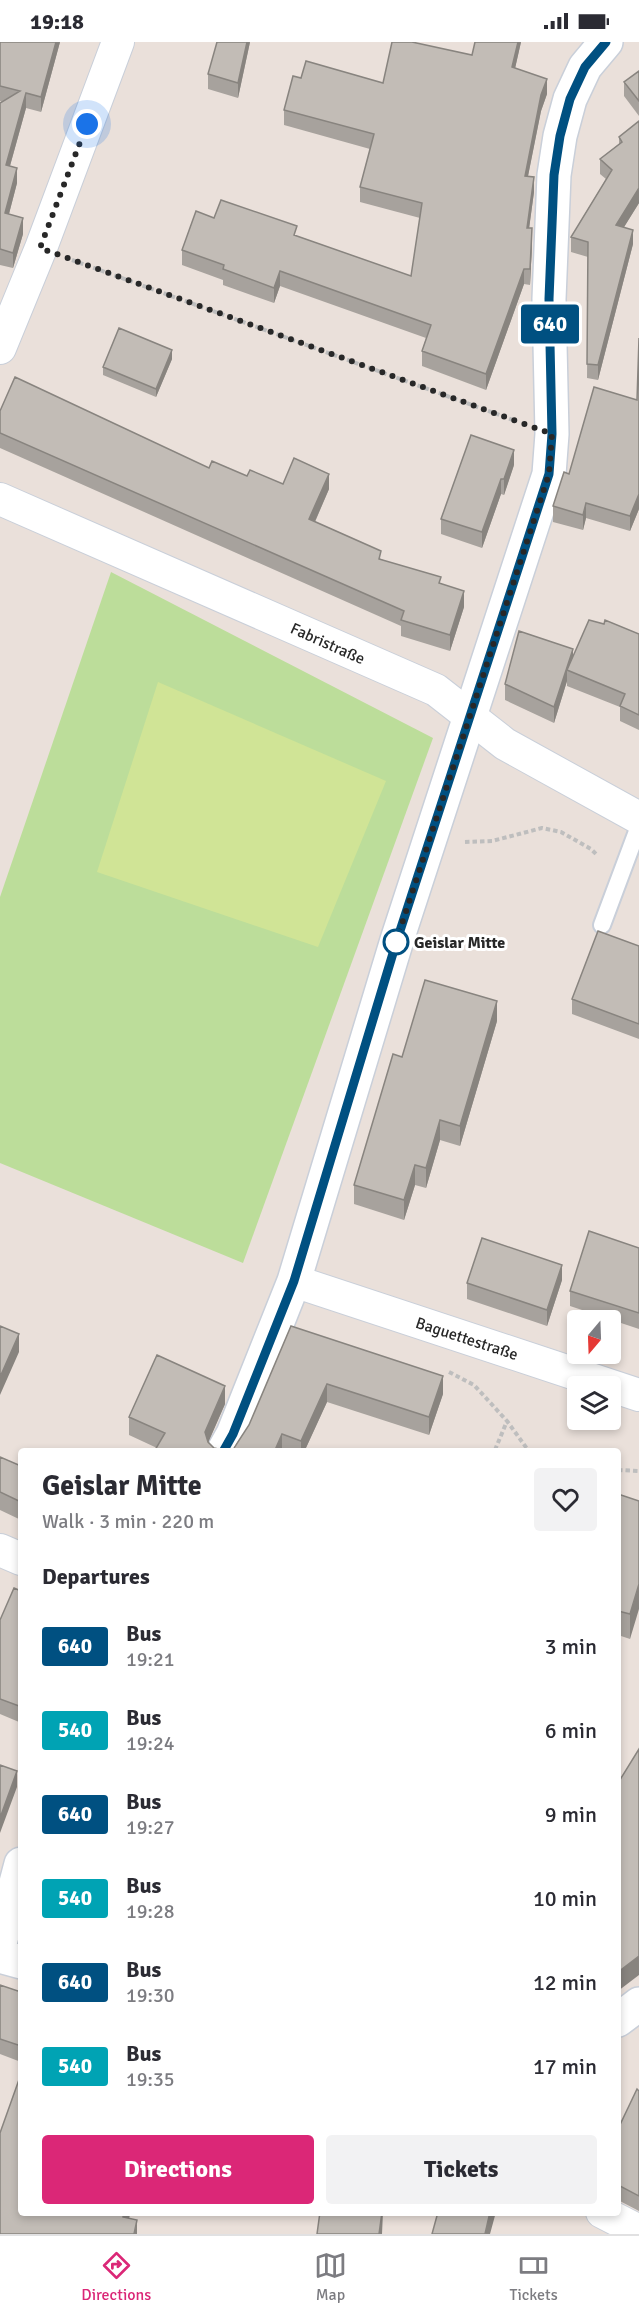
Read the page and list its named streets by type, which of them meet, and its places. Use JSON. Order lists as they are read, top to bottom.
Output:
{
  "streets": {
    "street": ["Fabristraße", "Baguettestraße"]
  },
  "places": ["Geislar Mitte"],
  "lines": ["bus line 640"],
  "north": "bottom",
  "page": {
    "status": "19:18",
    "on_map": "640",
    "heading": [
      ["Geislar Mitte", "Walk · 3 min · 220 m"],
      "Departures"
    ],
    "list": [
      {
        "mark": "640",
        "name": "Bus",
        "note": "19:21",
        "value": "3 min"
      },
      {
        "mark": "540",
        "name": "Bus",
        "note": "19:24",
        "value": "6 min"
      },
      {
        "mark": "640",
        "name": "Bus",
        "note": "19:27",
        "value": "9 min"
      },
      {
        "mark": "540",
        "name": "Bus",
        "note": "19:28",
        "value": "10 min"
      },
      {
        "mark": "640",
        "name": "Bus",
        "note": "19:30",
        "value": "12 min"
      },
      {
        "mark": "540",
        "name": "Bus",
        "note": "19:35",
        "value": "17 min"
      }
    ],
    "buttons": ["Directions", "Tickets"],
    "tabs": ["Directions", "Map", "Tickets"]
  }
}
